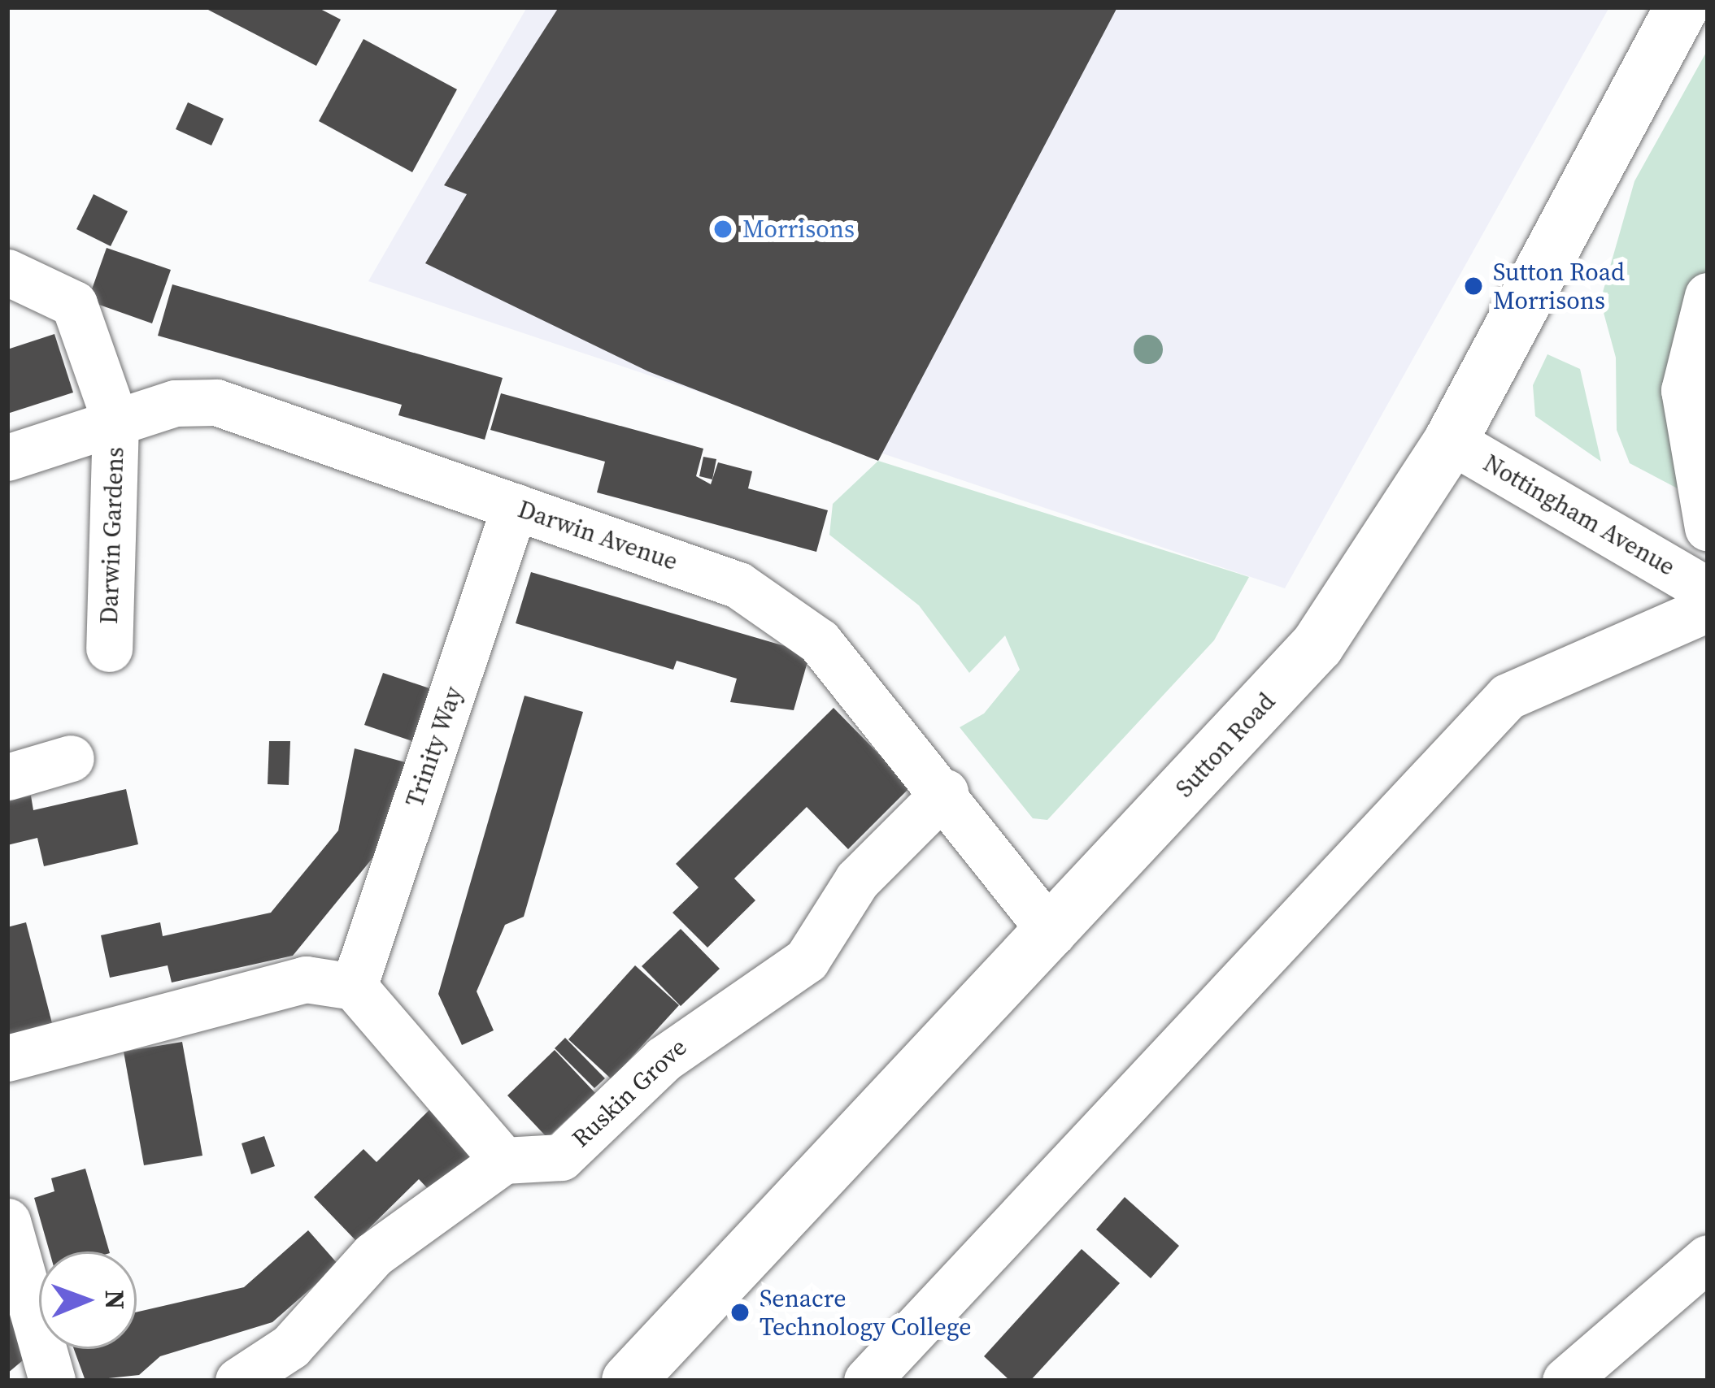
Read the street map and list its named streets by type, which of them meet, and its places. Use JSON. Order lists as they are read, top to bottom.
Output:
{
  "streets": {
    "main road": ["Sutton Road"],
    "street": [
      "Nottingham Avenue",
      "Darwin Gardens",
      "Darwin Avenue",
      "Trinity Way",
      "Ruskin Grove"
    ]
  },
  "crossings": [
    ["Nottingham Avenue", "Sutton Road"],
    ["Darwin Gardens", "Darwin Avenue"],
    ["Darwin Avenue", "Sutton Road"],
    ["Darwin Avenue", "Trinity Way"],
    ["Darwin Avenue", "Ruskin Grove"]
  ],
  "places": ["Morrisons", "Sutton Road Morrisons", "Senacre Technology College"],
  "north": "right"
}
